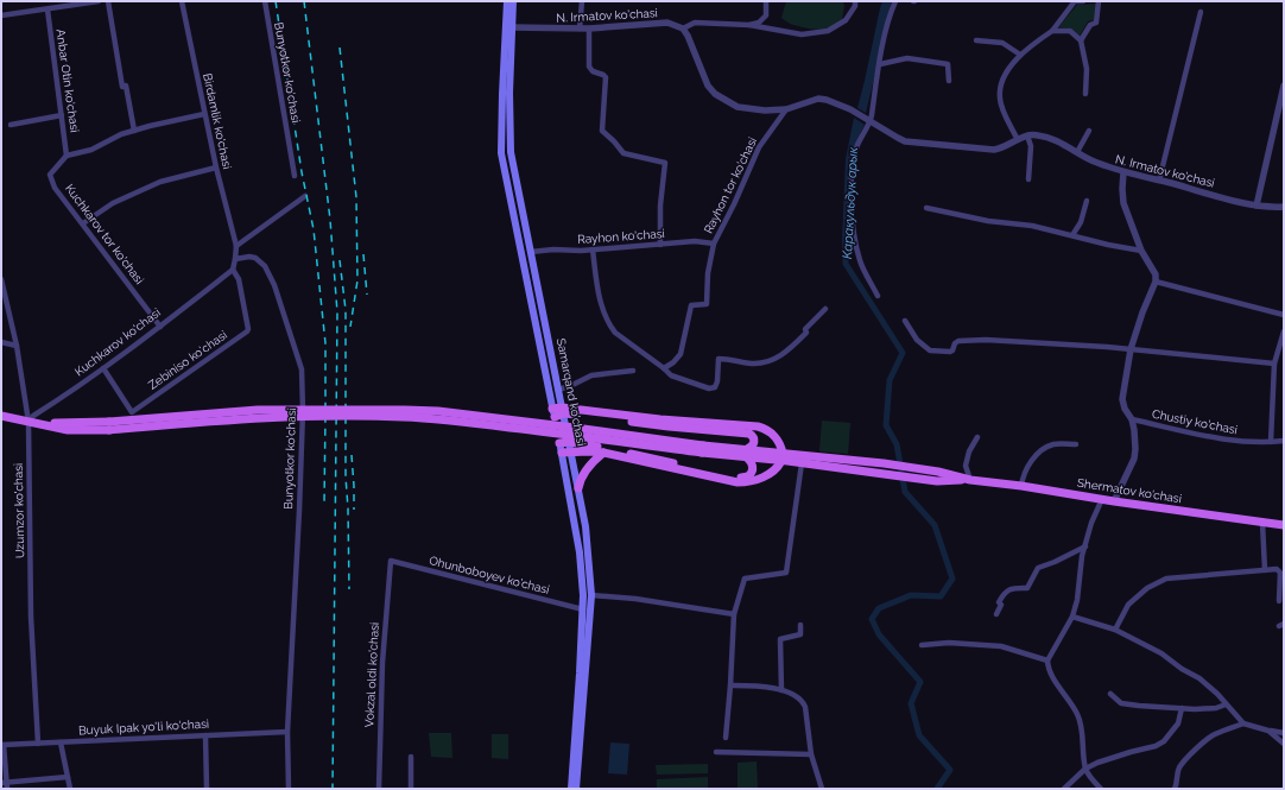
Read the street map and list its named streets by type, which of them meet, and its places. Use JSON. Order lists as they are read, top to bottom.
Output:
{
  "streets": {
    "main road": ["Samarqand ko'chasi", "Shermatov ko'chasi"],
    "street": [
      "N. Irmatov ko'chasi",
      "Bunyotkor ko'chasi",
      "Anbar Otin ko'chasi",
      "Birdamlik ko'chasi",
      "Rayhon tor ko'chasi",
      "Kuchkarov tor ko'chasi",
      "Rayhon ko'chasi",
      "Kuchkarov ko'chasi",
      "Zebiniso ko'chasi",
      "Chustiy ko'chasi",
      "Uzumzor ko'chasi",
      "Ohunboboyev ko'chasi",
      "Vokzal oldi ko'chasi",
      "Buyuk Ipak yo'li ko'chasi"
    ]
  },
  "crossings": [
    ["N. Irmatov ko'chasi", "Samarqand ko'chasi"],
    ["Bunyotkor ko'chasi", "Buyuk Ipak yo'li ko'chasi"],
    ["Anbar Otin ko'chasi", "Kuchkarov tor ko'chasi"],
    ["Rayhon tor ko'chasi", "Rayhon ko'chasi"],
    ["Kuchkarov tor ko'chasi", "Kuchkarov ko'chasi"],
    ["Rayhon ko'chasi", "Samarqand ko'chasi"],
    ["Kuchkarov ko'chasi", "Zebiniso ko'chasi"],
    ["Kuchkarov ko'chasi", "Uzumzor ko'chasi"],
    ["Samarqand ko'chasi", "Ohunboboyev ko'chasi"],
    ["Uzumzor ko'chasi", "Buyuk Ipak yo'li ko'chasi"],
    ["Ohunboboyev ko'chasi", "Vokzal oldi ko'chasi"]
  ],
  "water": ["Каракульдук арык"]
}
